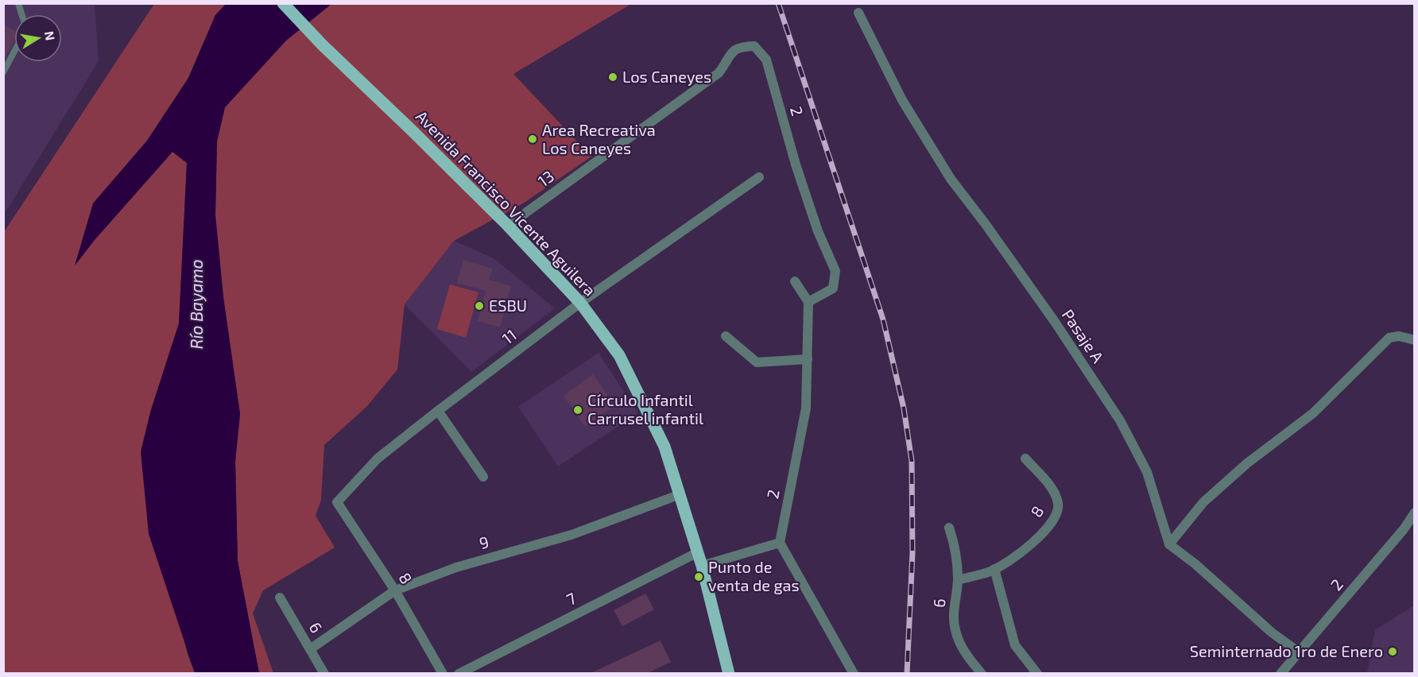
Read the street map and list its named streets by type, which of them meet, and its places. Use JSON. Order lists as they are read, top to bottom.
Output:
{
  "streets": {
    "main road": ["Avenida Francisco Vicente Aguilera"],
    "street": [
      "2",
      "13",
      "Pasaje A",
      "11",
      "8",
      "9",
      "7",
      "6"
    ]
  },
  "crossings": [
    ["2", "13"],
    ["13", "Avenida Francisco Vicente Aguilera"],
    ["Avenida Francisco Vicente Aguilera", "11"],
    ["Avenida Francisco Vicente Aguilera", "9"],
    ["Avenida Francisco Vicente Aguilera", "7"],
    ["11", "8"],
    ["8", "9"],
    ["8", "6"],
    ["9", "6"]
  ],
  "water": ["Río Bayamo"],
  "places": [
    "Los Caneyes",
    "Area Recreativa Los Caneyes",
    "ESBU",
    "Círculo Infantil Carrusel infantil",
    "Punto de venta de gas",
    "Seminternado 1ro de Enero"
  ],
  "north": "right"
}
